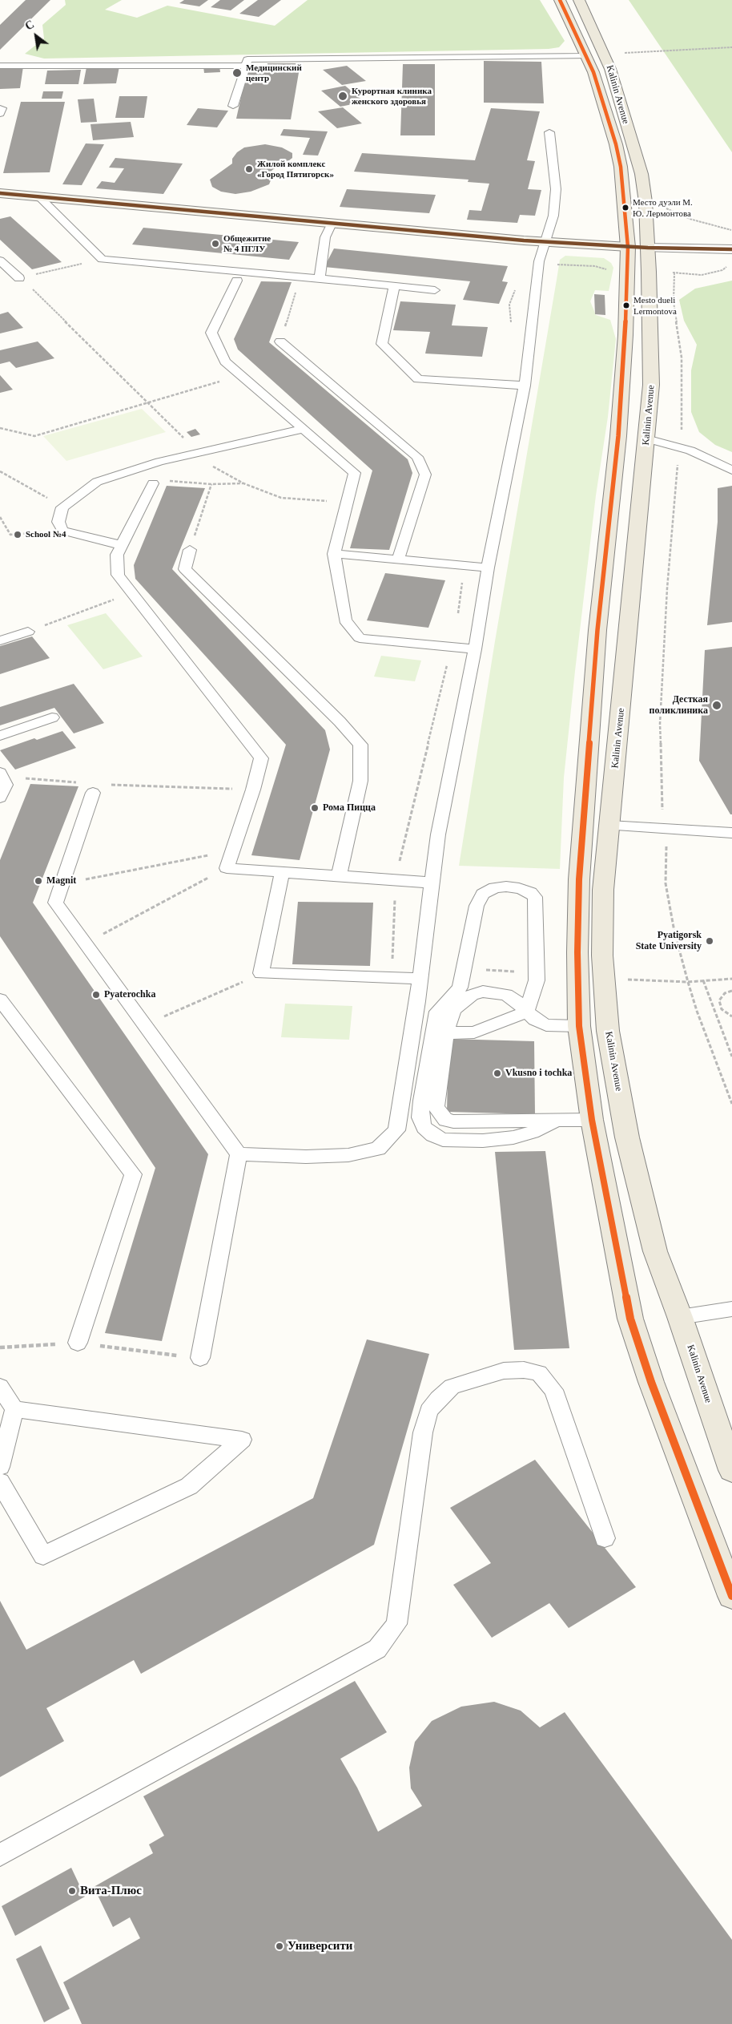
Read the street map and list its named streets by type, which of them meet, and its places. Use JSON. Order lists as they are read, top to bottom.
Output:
{
  "streets": {
    "main road": ["Kalinin Avenue"]
  },
  "places": [
    "Медицинский центр",
    "Курортная клиника женского здоровья",
    "Жилой комплекс «Город Пятигорск»",
    "Место дуэли М. Ю. Лермонтова",
    "Общежитие № 4 ПГЛУ",
    "Mesto dueli Lermontova",
    "School №4",
    "Десткая поликлиника",
    "Рома Пицца",
    "Magnit",
    "Pyatigorsk State University",
    "Pyaterochka",
    "Vkusno i tochka",
    "Вита-Плюс",
    "Университи"
  ],
  "north": "top left"
}
